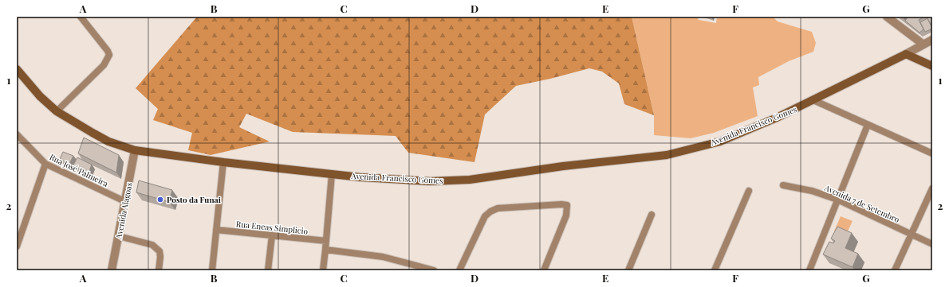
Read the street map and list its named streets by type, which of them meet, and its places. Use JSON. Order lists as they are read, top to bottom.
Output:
{
  "streets": {
    "main road": ["Avenida Francisco Gomes"],
    "street": [
      "Rua José Palmeira",
      "Avenida 7 de Setembro",
      "Avenida Alagoas",
      "Rua Eneas Simplicio"
    ]
  },
  "crossings": [
    ["Avenida Francisco Gomes", "Avenida Alagoas"],
    ["Rua José Palmeira", "Avenida Alagoas"]
  ],
  "places": ["Posto da Funai"],
  "grid": {
    "columns": [
      "A",
      "B",
      "C",
      "D",
      "E",
      "F",
      "G"
    ],
    "rows": ["1", "2"]
  }
}
